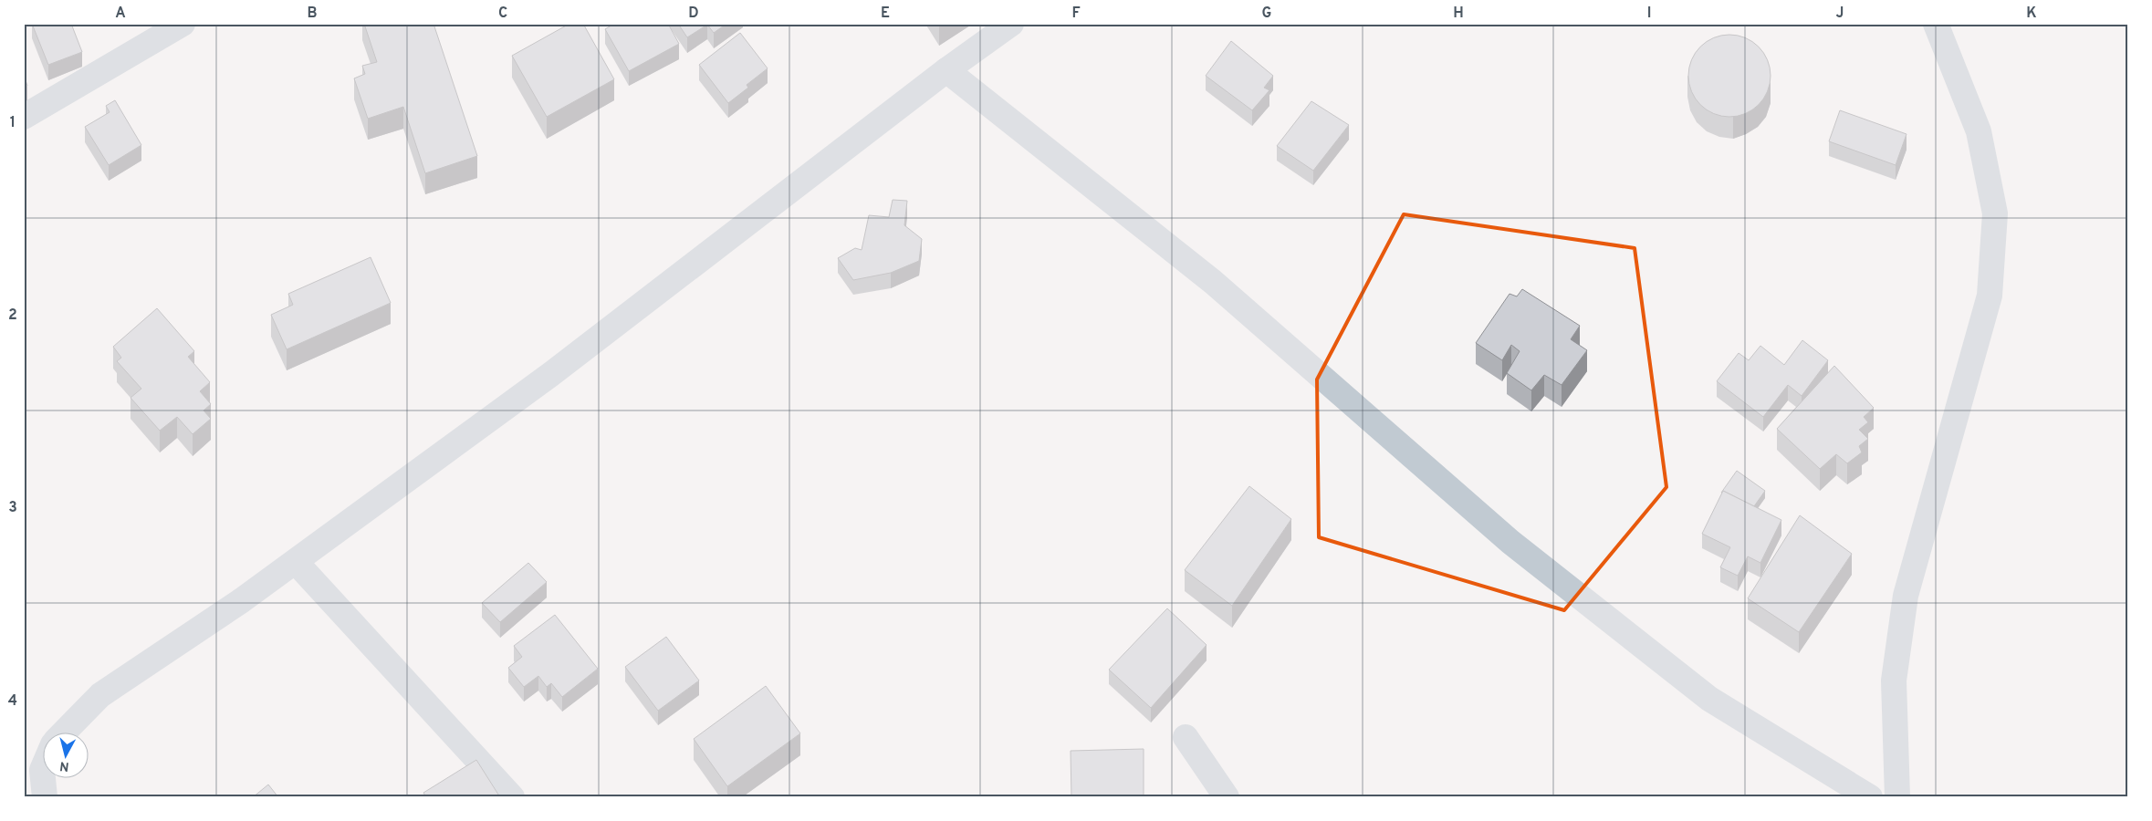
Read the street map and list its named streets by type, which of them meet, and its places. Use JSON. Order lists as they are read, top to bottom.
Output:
{
  "north": "bottom",
  "grid": {
    "columns": [
      "A",
      "B",
      "C",
      "D",
      "E",
      "F",
      "G",
      "H",
      "I",
      "J",
      "K"
    ],
    "rows": [
      "1",
      "2",
      "3",
      "4"
    ]
  }
}
